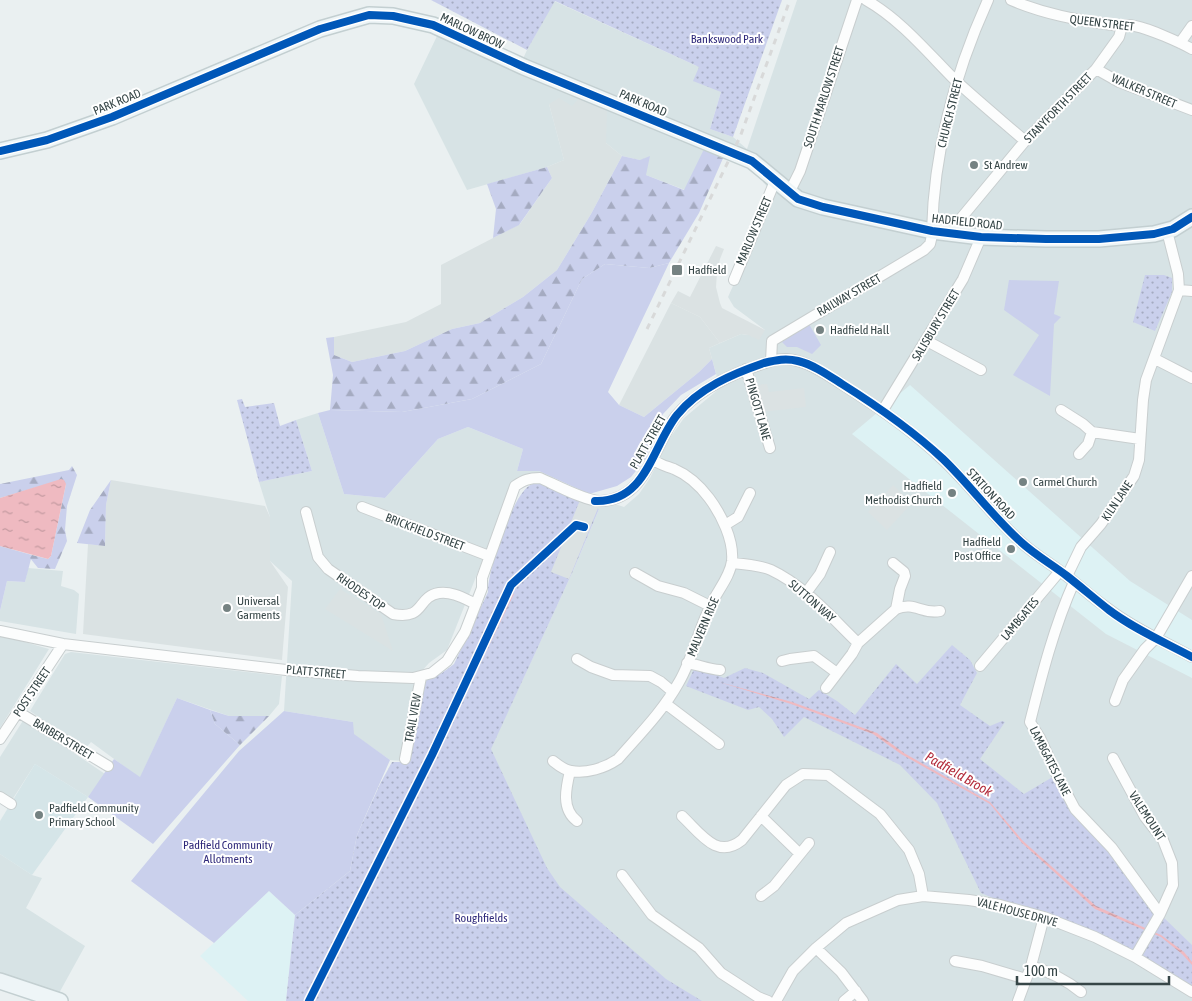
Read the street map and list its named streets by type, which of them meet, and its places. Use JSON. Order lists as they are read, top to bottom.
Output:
{
  "streets": {
    "street": [
      "QUEEN STREET",
      "MARLOW BROW",
      "WALKER STREET",
      "SOUTH MARLOW STREET",
      "PARK ROAD",
      "STANYFORTH STREET",
      "CHURCH STREET",
      "HADFIELD ROAD",
      "MARLOW STREET",
      "RAILWAY STREET",
      "SALISBURY STREET",
      "PINGOTT LANE",
      "PLATT STREET",
      "STATION ROAD",
      "KILN LANE",
      "BRICKFIELD STREET",
      "RHODES TOP",
      "SUTTON WAY",
      "LAMBGATES",
      "MALVERN RISE",
      "POST STREET",
      "TRAIL VIEW",
      "BARBER STREET",
      "LAMBGATES LANE",
      "VALEMOUNT",
      "VALE HOUSE DRIVE"
    ]
  },
  "crossings": [
    ["QUEEN STREET", "STANYFORTH STREET"],
    ["MARLOW BROW", "PARK ROAD"],
    ["WALKER STREET", "STANYFORTH STREET"],
    ["SOUTH MARLOW STREET", "HADFIELD ROAD"],
    ["PARK ROAD", "HADFIELD ROAD"],
    ["STANYFORTH STREET", "HADFIELD ROAD"],
    ["CHURCH STREET", "HADFIELD ROAD"],
    ["CHURCH STREET", "RAILWAY STREET"],
    ["HADFIELD ROAD", "MARLOW STREET"],
    ["HADFIELD ROAD", "RAILWAY STREET"],
    ["HADFIELD ROAD", "SALISBURY STREET"],
    ["RAILWAY STREET", "PLATT STREET"],
    ["RAILWAY STREET", "STATION ROAD"],
    ["SALISBURY STREET", "STATION ROAD"],
    ["PINGOTT LANE", "PLATT STREET"],
    ["PLATT STREET", "STATION ROAD"],
    ["PLATT STREET", "BRICKFIELD STREET"],
    ["PLATT STREET", "RHODES TOP"],
    ["PLATT STREET", "POST STREET"],
    ["PLATT STREET", "TRAIL VIEW"],
    ["STATION ROAD", "KILN LANE"],
    ["STATION ROAD", "LAMBGATES"],
    ["STATION ROAD", "LAMBGATES LANE"],
    ["KILN LANE", "LAMBGATES"],
    ["KILN LANE", "LAMBGATES LANE"],
    ["SUTTON WAY", "MALVERN RISE"],
    ["LAMBGATES", "LAMBGATES LANE"],
    ["POST STREET", "BARBER STREET"],
    ["LAMBGATES LANE", "VALEMOUNT"],
    ["VALEMOUNT", "VALE HOUSE DRIVE"]
  ],
  "water": ["Padfield Brook"],
  "parks": ["Bankswood Park", "Padfield Community Allotments", "Roughfields"],
  "places": {
    "other": [
      "St Andrew",
      "Hadfield Hall",
      "Carmel Church",
      "Hadfield Methodist Church",
      "Hadfield Post Office",
      "Universal Garments",
      "Padfield Community Primary School"
    ],
    "transit": ["Hadfield"]
  },
  "scale_bar": "100 m"
}
